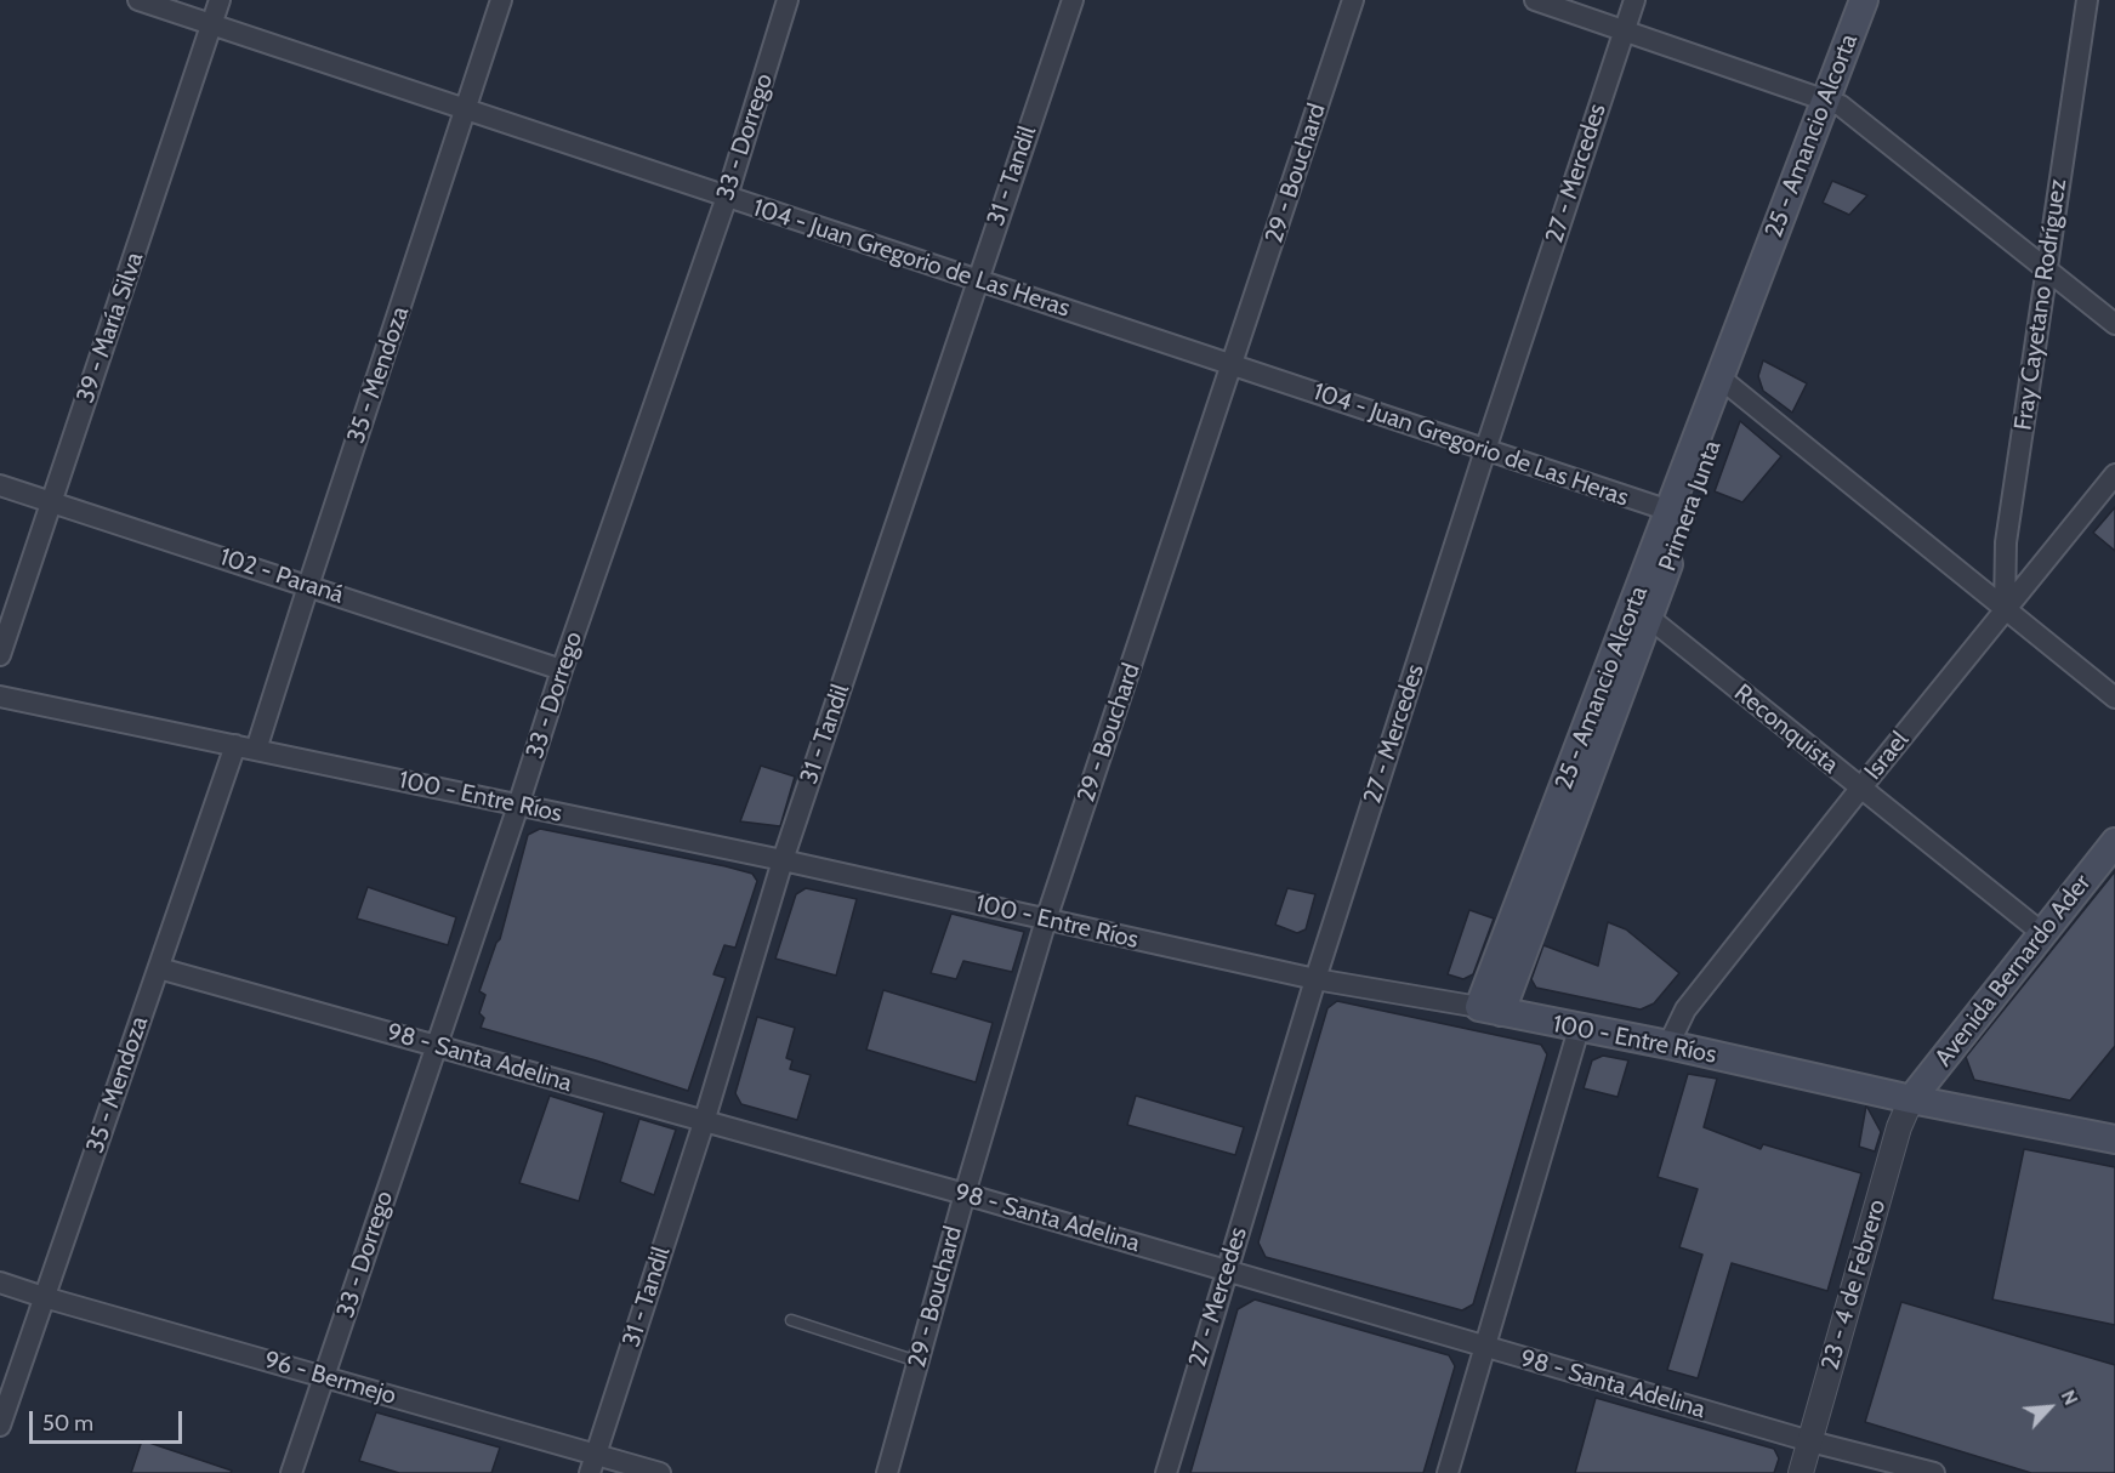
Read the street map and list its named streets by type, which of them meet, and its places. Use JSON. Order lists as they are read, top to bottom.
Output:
{
  "streets": {
    "main road": [
      "25 - Amancio Alcorta",
      "Primera Junta",
      "100 - Entre Ríos",
      "Avenida Bernardo Ader"
    ],
    "street": [
      "33 - Dorrego",
      "29 - Bouchard",
      "27 - Mercedes",
      "31 - Tandil",
      "104 - Juan Gregorio de Las Heras",
      "Fray Cayetano Rodríguez",
      "39 - María Silva",
      "35 - Mendoza",
      "102 - Paraná",
      "Reconquista",
      "Israel",
      "98 - Santa Adelina",
      "23 - 4 de Febrero",
      "96 - Bermejo"
    ]
  },
  "crossings": [
    ["25 - Amancio Alcorta", "Primera Junta"],
    ["33 - Dorrego", "104 - Juan Gregorio de Las Heras"],
    ["33 - Dorrego", "102 - Paraná"],
    ["33 - Dorrego", "100 - Entre Ríos"],
    ["33 - Dorrego", "98 - Santa Adelina"],
    ["33 - Dorrego", "96 - Bermejo"],
    ["29 - Bouchard", "104 - Juan Gregorio de Las Heras"],
    ["29 - Bouchard", "100 - Entre Ríos"],
    ["29 - Bouchard", "98 - Santa Adelina"],
    ["27 - Mercedes", "104 - Juan Gregorio de Las Heras"],
    ["27 - Mercedes", "100 - Entre Ríos"],
    ["27 - Mercedes", "98 - Santa Adelina"],
    ["31 - Tandil", "104 - Juan Gregorio de Las Heras"],
    ["31 - Tandil", "100 - Entre Ríos"],
    ["31 - Tandil", "98 - Santa Adelina"],
    ["31 - Tandil", "96 - Bermejo"],
    ["104 - Juan Gregorio de Las Heras", "39 - María Silva"],
    ["104 - Juan Gregorio de Las Heras", "35 - Mendoza"],
    ["104 - Juan Gregorio de Las Heras", "Primera Junta"],
    ["Fray Cayetano Rodríguez", "Israel"],
    ["39 - María Silva", "102 - Paraná"],
    ["35 - Mendoza", "102 - Paraná"],
    ["35 - Mendoza", "100 - Entre Ríos"],
    ["35 - Mendoza", "98 - Santa Adelina"],
    ["35 - Mendoza", "96 - Bermejo"],
    ["Primera Junta", "Reconquista"],
    ["Primera Junta", "100 - Entre Ríos"],
    ["Reconquista", "Israel"],
    ["Reconquista", "Avenida Bernardo Ader"],
    ["Israel", "100 - Entre Ríos"],
    ["100 - Entre Ríos", "Avenida Bernardo Ader"],
    ["100 - Entre Ríos", "23 - 4 de Febrero"],
    ["Avenida Bernardo Ader", "23 - 4 de Febrero"],
    ["98 - Santa Adelina", "23 - 4 de Febrero"]
  ],
  "scale_bar": "50 m",
  "north": "top right"
}
